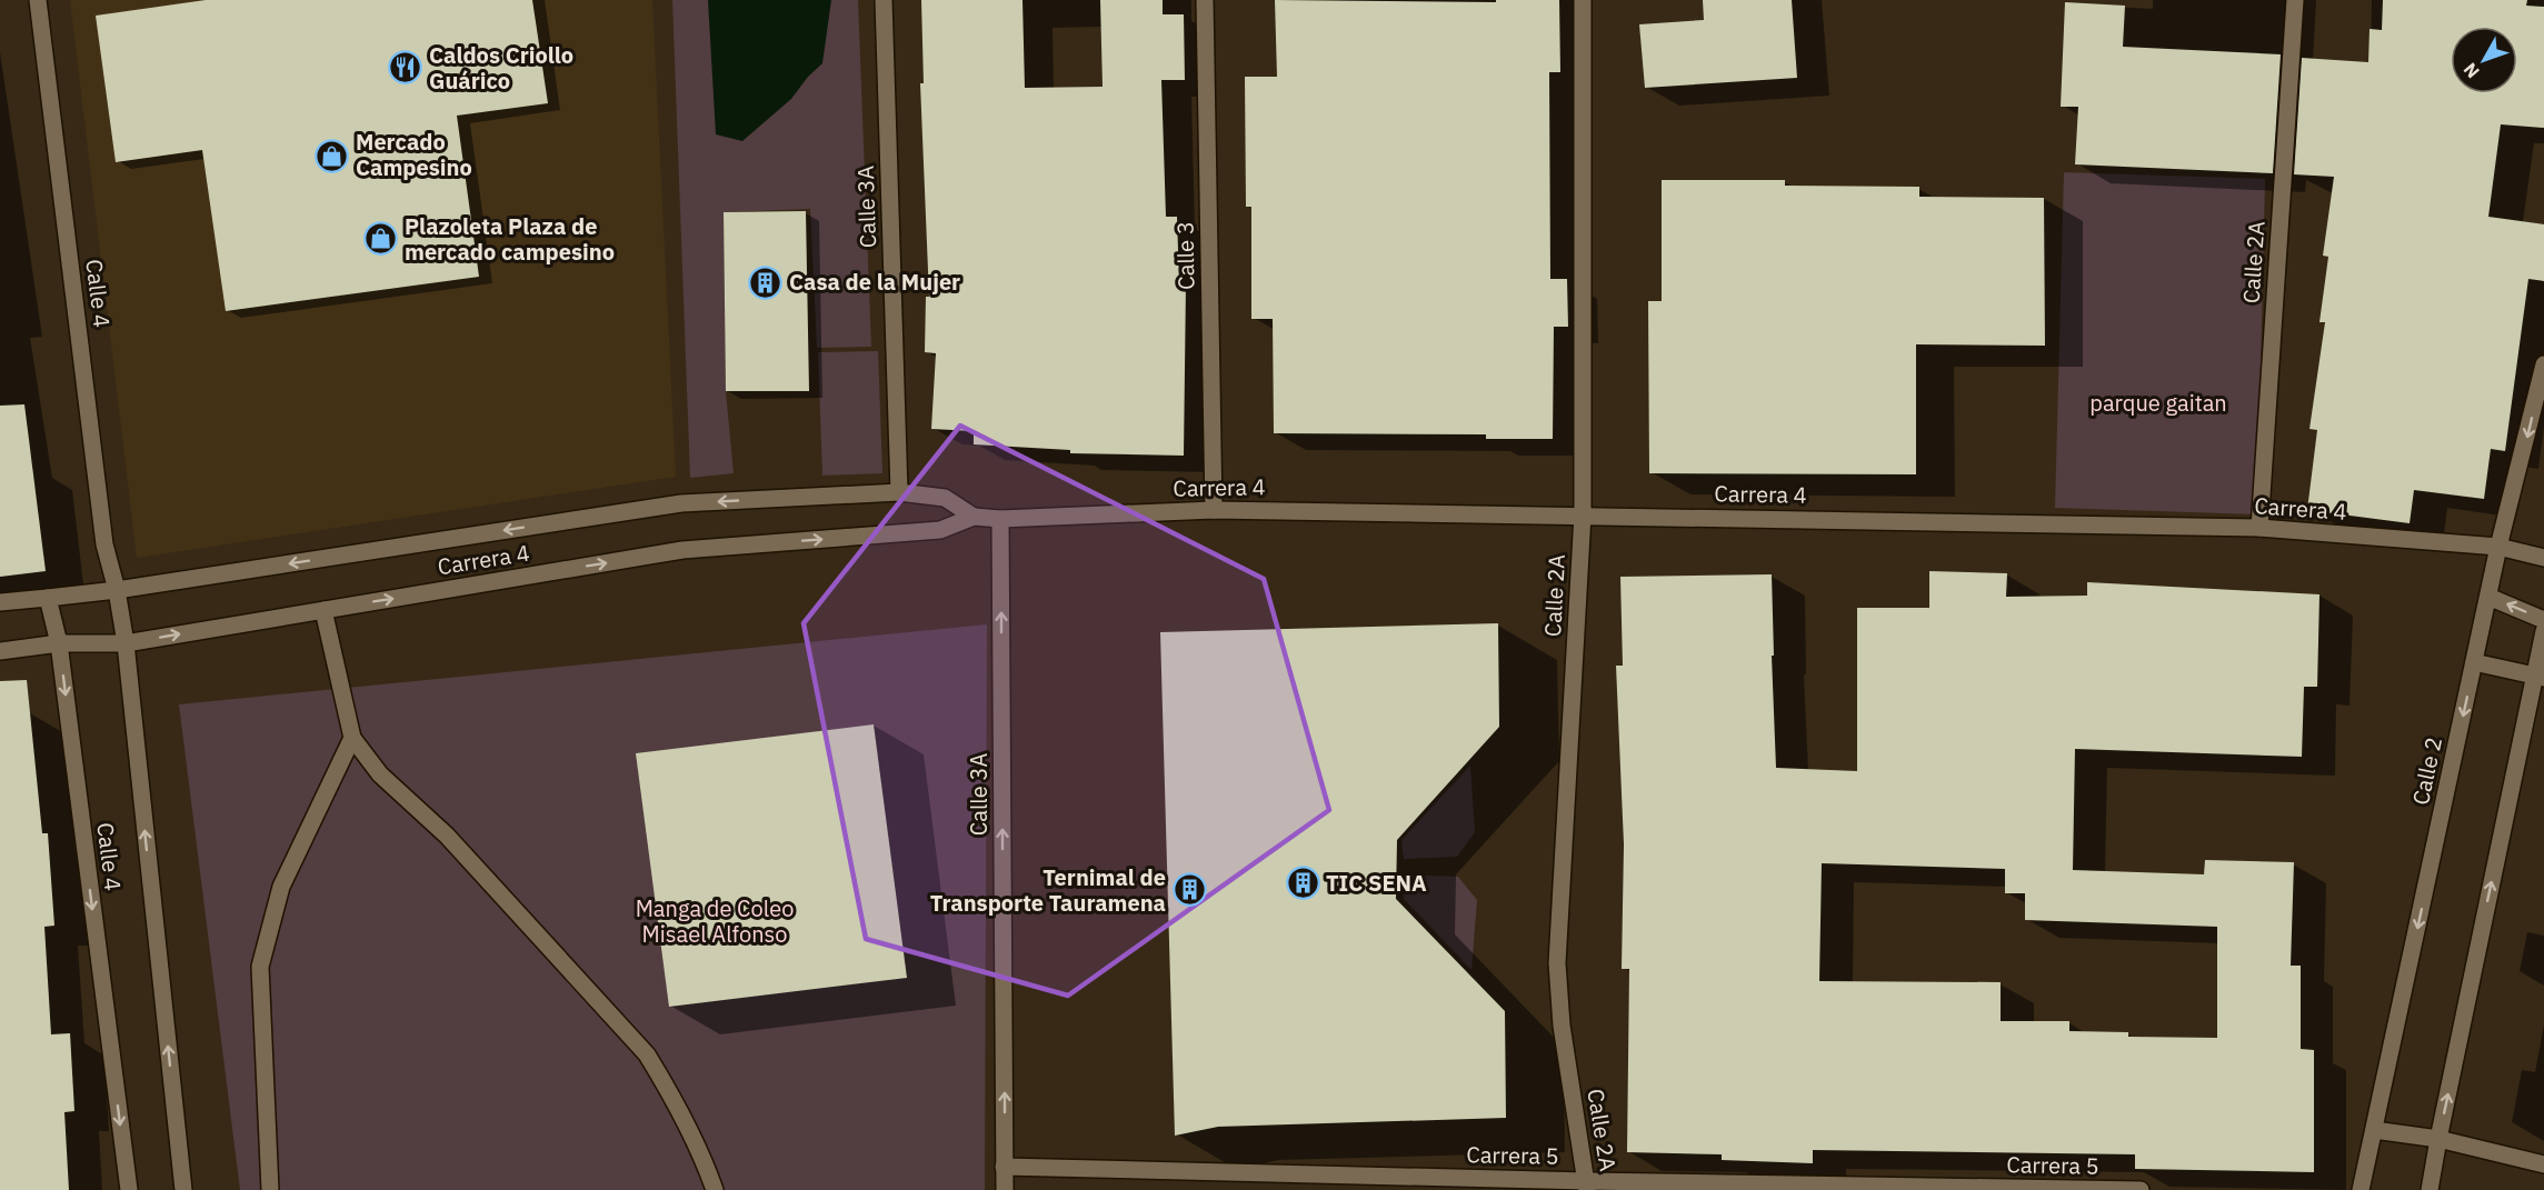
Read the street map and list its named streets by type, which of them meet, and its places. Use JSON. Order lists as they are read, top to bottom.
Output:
{
  "streets": {
    "street": [
      "Calle 3A",
      "Calle 3",
      "Calle 2A",
      "Calle 4",
      "Carrera 4",
      "Calle 2",
      "Carrera 5"
    ]
  },
  "crossings": [
    ["Calle 3A", "Carrera 4"],
    ["Calle 3A", "Carrera 5"],
    ["Calle 3", "Carrera 4"],
    ["Calle 2A", "Carrera 4"],
    ["Calle 2A", "Carrera 5"],
    ["Calle 4", "Carrera 4"],
    ["Carrera 4", "Calle 2"]
  ],
  "one_way": ["Calle 3A"],
  "parks": ["parque gaitan", "Manga de Coleo Misael Alfonso"],
  "places": {
    "restaurant": ["Caldos Criollo Guárico"],
    "shop": ["Mercado Campesino", "Plazoleta Plaza de mercado campesino"],
    "building": ["Casa de la Mujer", "TIC SENA", "Ternimal de Transporte Tauramena"]
  },
  "north": "bottom left"
}
